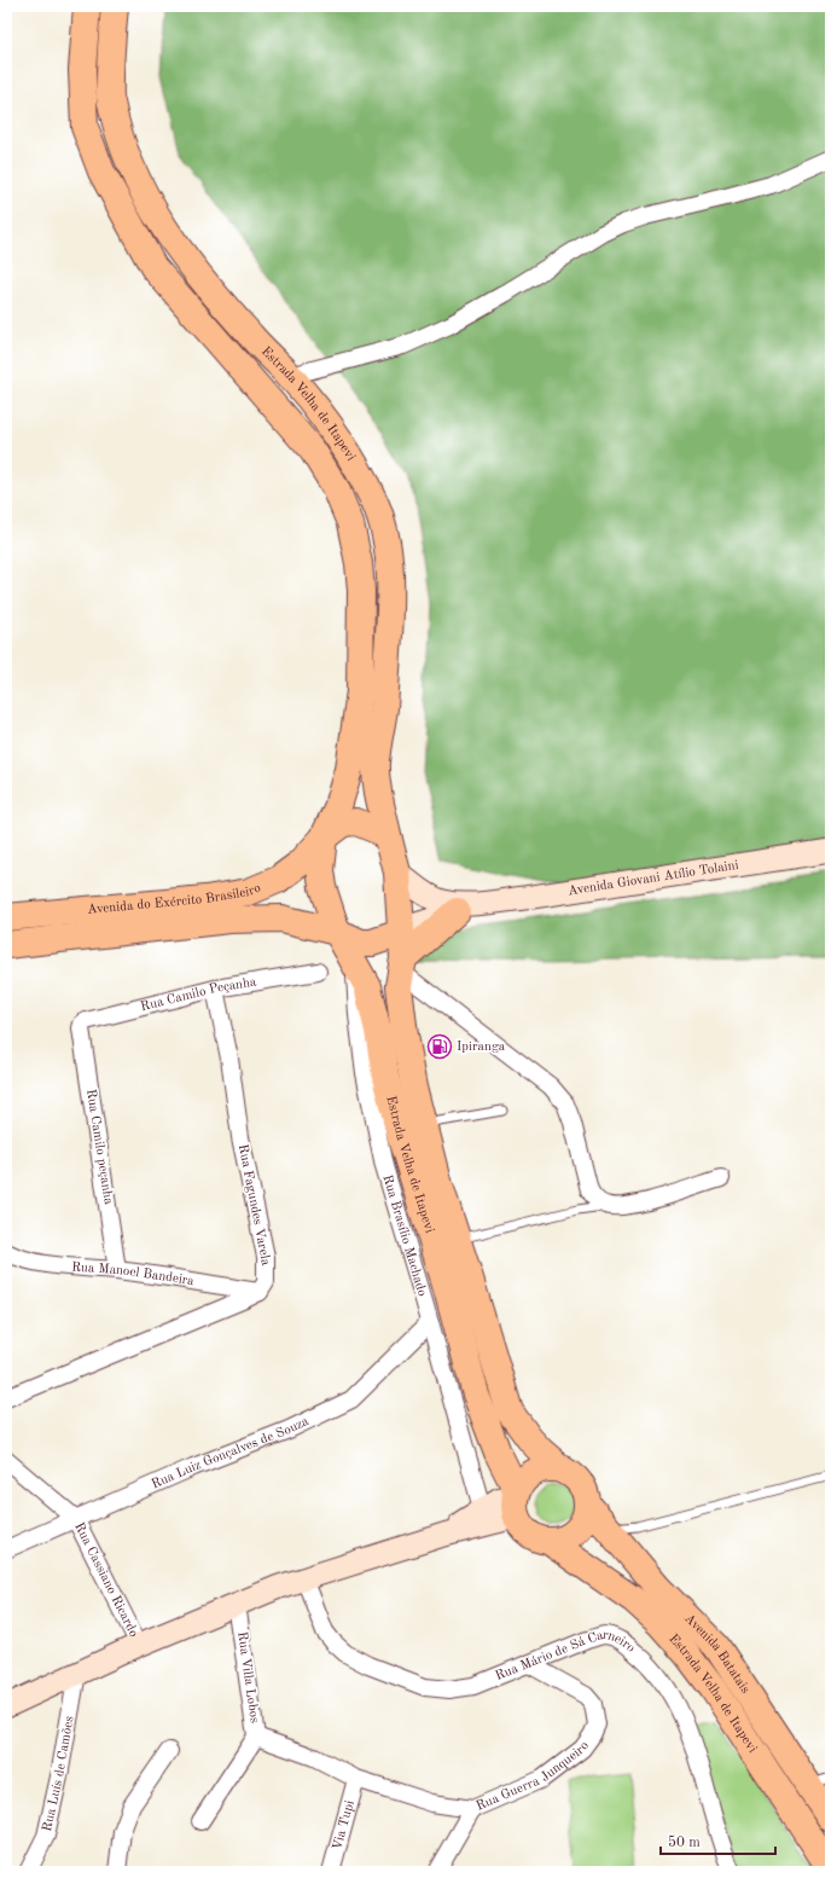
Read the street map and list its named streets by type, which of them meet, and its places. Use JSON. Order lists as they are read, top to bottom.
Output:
{
  "streets": {
    "main road": [
      "Estrada Velha de Itapevi",
      "Avenida Giovani Atílio Tolaini",
      "Avenida do Exército Brasileiro",
      "Avenida Batatais"
    ],
    "street": [
      "Rua Camilo Peçanha",
      "Rua Camilo peçanha",
      "Rua Fagundes Varela",
      "Rua Brasílio Machado",
      "Rua Manoel Bandeira",
      "Rua Luiz Gonçalves de Souza",
      "Rua Cassiano Ricardo",
      "Rua Mário de Sá Carneiro",
      "Rua Villa Lobos",
      "Rua Luís de Camões",
      "Rua Guerra Junqueiro",
      "Via Tupi"
    ]
  },
  "crossings": [
    ["Estrada Velha de Itapevi", "Avenida Giovani Atílio Tolaini"],
    ["Estrada Velha de Itapevi", "Avenida do Exército Brasileiro"],
    ["Estrada Velha de Itapevi", "Rua Brasílio Machado"],
    ["Estrada Velha de Itapevi", "Avenida Batatais"],
    ["Rua Camilo Peçanha", "Rua Camilo peçanha"],
    ["Rua Camilo Peçanha", "Rua Fagundes Varela"],
    ["Rua Camilo peçanha", "Rua Manoel Bandeira"],
    ["Rua Fagundes Varela", "Rua Manoel Bandeira"],
    ["Rua Brasílio Machado", "Rua Luiz Gonçalves de Souza"],
    ["Rua Luiz Gonçalves de Souza", "Rua Cassiano Ricardo"],
    ["Rua Mário de Sá Carneiro", "Rua Guerra Junqueiro"],
    ["Rua Villa Lobos", "Rua Guerra Junqueiro"],
    ["Rua Guerra Junqueiro", "Via Tupi"]
  ],
  "places": {
    "fuel station": ["Ipiranga"]
  },
  "scale_bar": "50 m"
}
